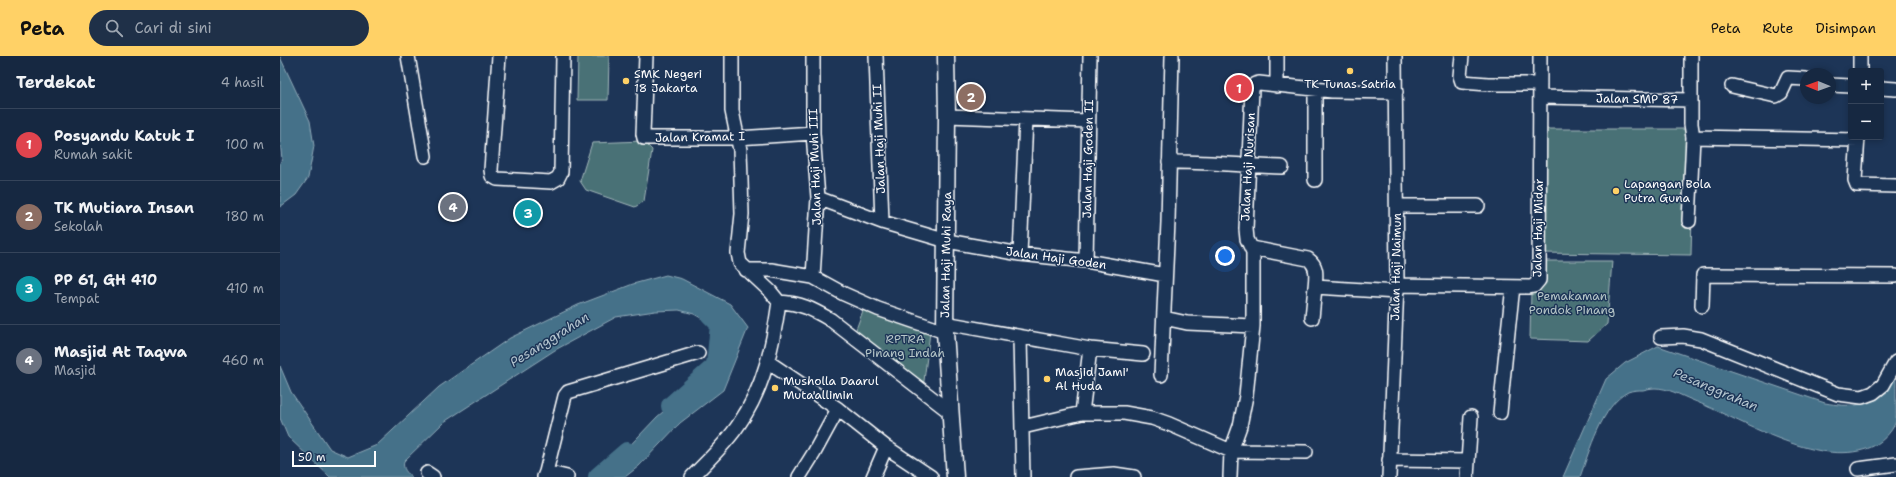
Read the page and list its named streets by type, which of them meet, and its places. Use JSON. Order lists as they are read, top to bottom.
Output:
{
  "streets": {
    "street": [
      "Jalan SMP 87",
      "Jalan Kramat I",
      "Jalan Haji Muhi II",
      "Jalan Haji Goden II",
      "Jalan Haji Muhi III",
      "Jalan Haji Nurisan",
      "Jalan Haji Midar",
      "Jalan Haji Muhi Raya",
      "Jalan Haji Goden",
      "Jalan Haji Naimun"
    ]
  },
  "crossings": [
    ["Jalan SMP 87", "Jalan Haji Midar"],
    ["Jalan Kramat I", "Jalan Haji Muhi III"],
    ["Jalan Haji Muhi II", "Jalan Haji Goden"],
    ["Jalan Haji Goden II", "Jalan Haji Goden"],
    ["Jalan Haji Muhi III", "Jalan Haji Goden"],
    ["Jalan Haji Nurisan", "Jalan Haji Naimun"],
    ["Jalan Haji Midar", "Jalan Haji Naimun"],
    ["Jalan Haji Muhi Raya", "Jalan Haji Goden"]
  ],
  "water": ["Pesanggrahan"],
  "parks": ["Pemakaman Pondok Pinang", "RPTRA Pinang Indah"],
  "places": [
    "TK Tunas Satria",
    "SMK Negeri 18 Jakarta",
    "Lapangan Bola Putra Guna",
    "Masjid Jami' Al Huda",
    "Musholla Daarul Muta'allimin"
  ],
  "scale_bar": "50 m",
  "north": "left",
  "page": {
    "header": "Peta",
    "search": "Cari di sini",
    "nav": ["Peta", "Rute", "Disimpan"],
    "heading": ["Terdekat", "4 hasil"],
    "map_buttons": ["+", "−"],
    "pins": [
      "1",
      "2",
      "4",
      "3"
    ],
    "list": [
      {
        "mark": "1",
        "name": "Posyandu Katuk I",
        "note": "Rumah sakit",
        "value": "100 m"
      },
      {
        "mark": "2",
        "name": "TK Mutiara Insan",
        "note": "Sekolah",
        "value": "180 m"
      },
      {
        "mark": "3",
        "name": "PP 61, GH 410",
        "note": "Tempat",
        "value": "410 m"
      },
      {
        "mark": "4",
        "name": "Masjid At Taqwa",
        "note": "Masjid",
        "value": "460 m"
      }
    ],
    "scale": "50 m"
  }
}
